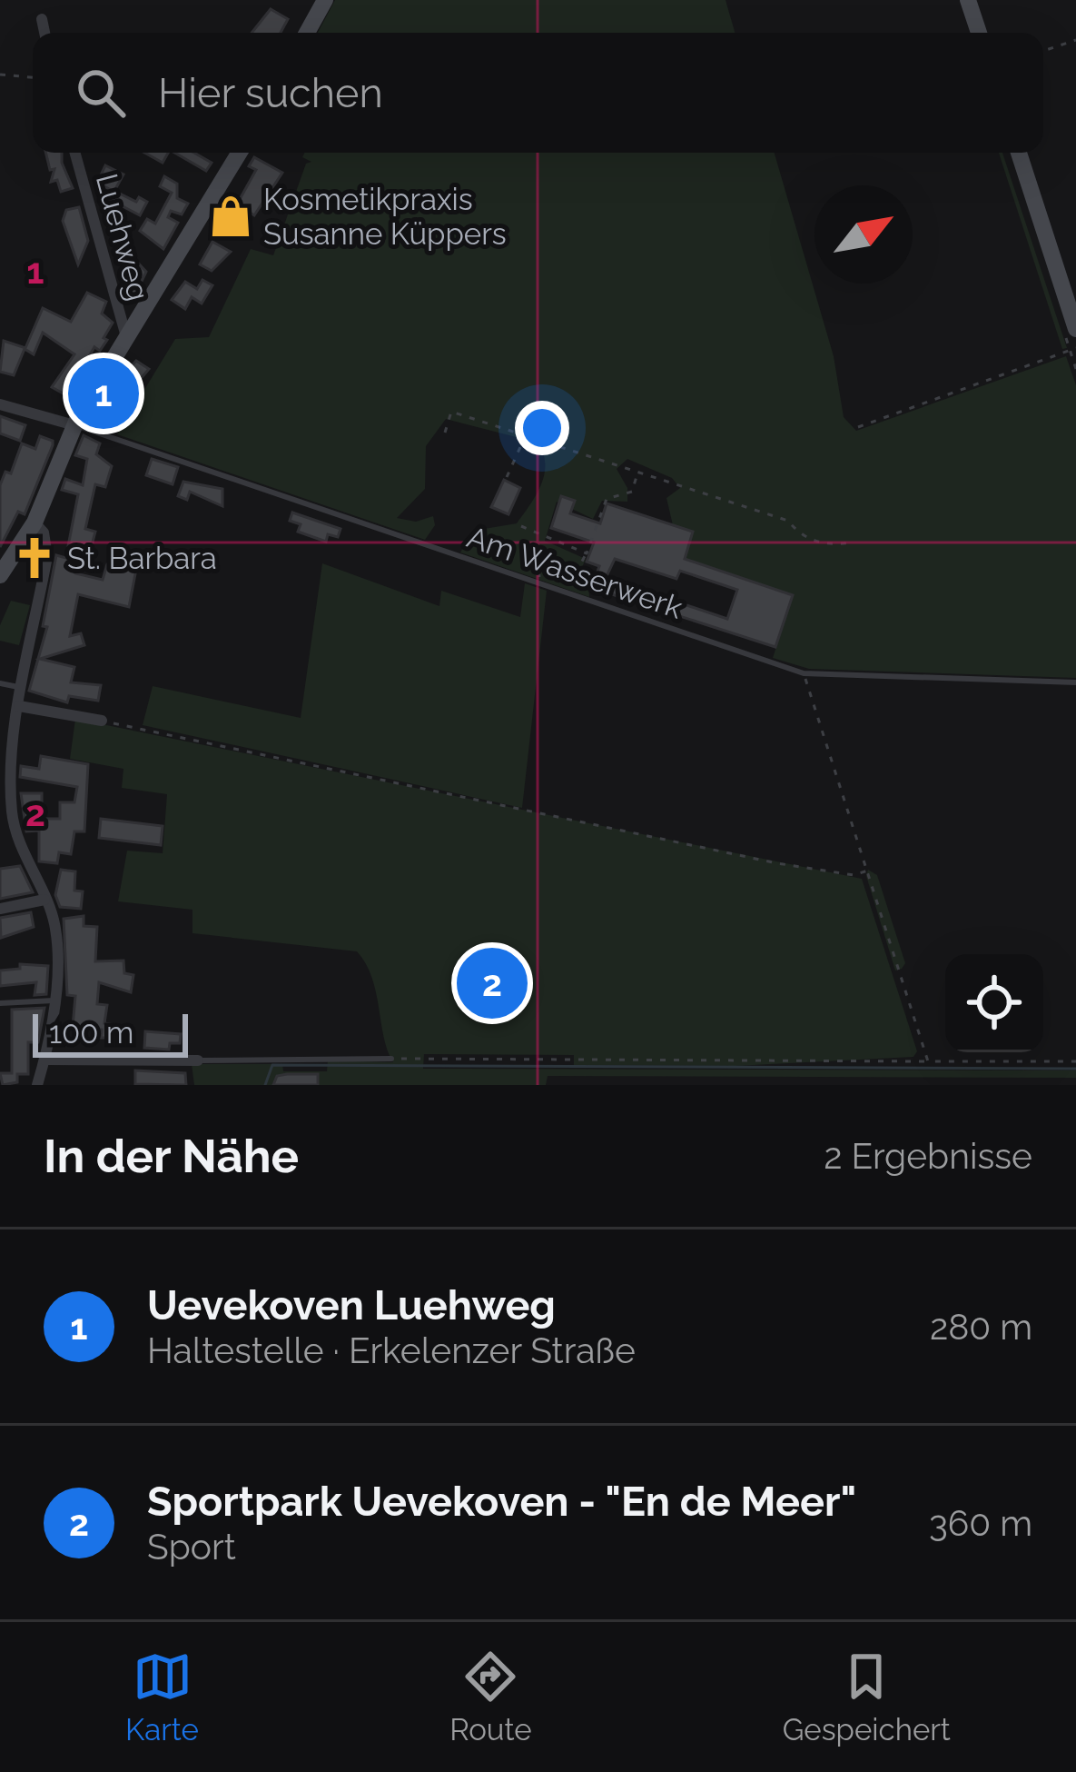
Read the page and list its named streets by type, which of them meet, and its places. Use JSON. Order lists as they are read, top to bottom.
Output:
{
  "streets": {
    "street": ["Luehweg"],
    "lane": ["Am Wasserwerk"]
  },
  "places": {
    "shop": ["Kosmetikpraxis Susanne Küppers"],
    "church": ["St. Barbara"]
  },
  "scale_bar": "100 m",
  "north": "top right",
  "page": {
    "search": "Hier suchen",
    "pins": ["1", "2"],
    "scale": "100 m",
    "heading": ["In der Nähe", "2 Ergebnisse"],
    "list": [
      {
        "mark": "1",
        "name": "Uevekoven Luehweg",
        "note": "Haltestelle · Erkelenzer Straße",
        "value": "280 m"
      },
      {
        "mark": "2",
        "name": "Sportpark Uevekoven - \"En de Meer\"",
        "note": "Sport",
        "value": "360 m"
      }
    ],
    "nav": ["Karte", "Route", "Gespeichert"]
  },
  "grid": {
    "rows": ["1", "2"]
  }
}
